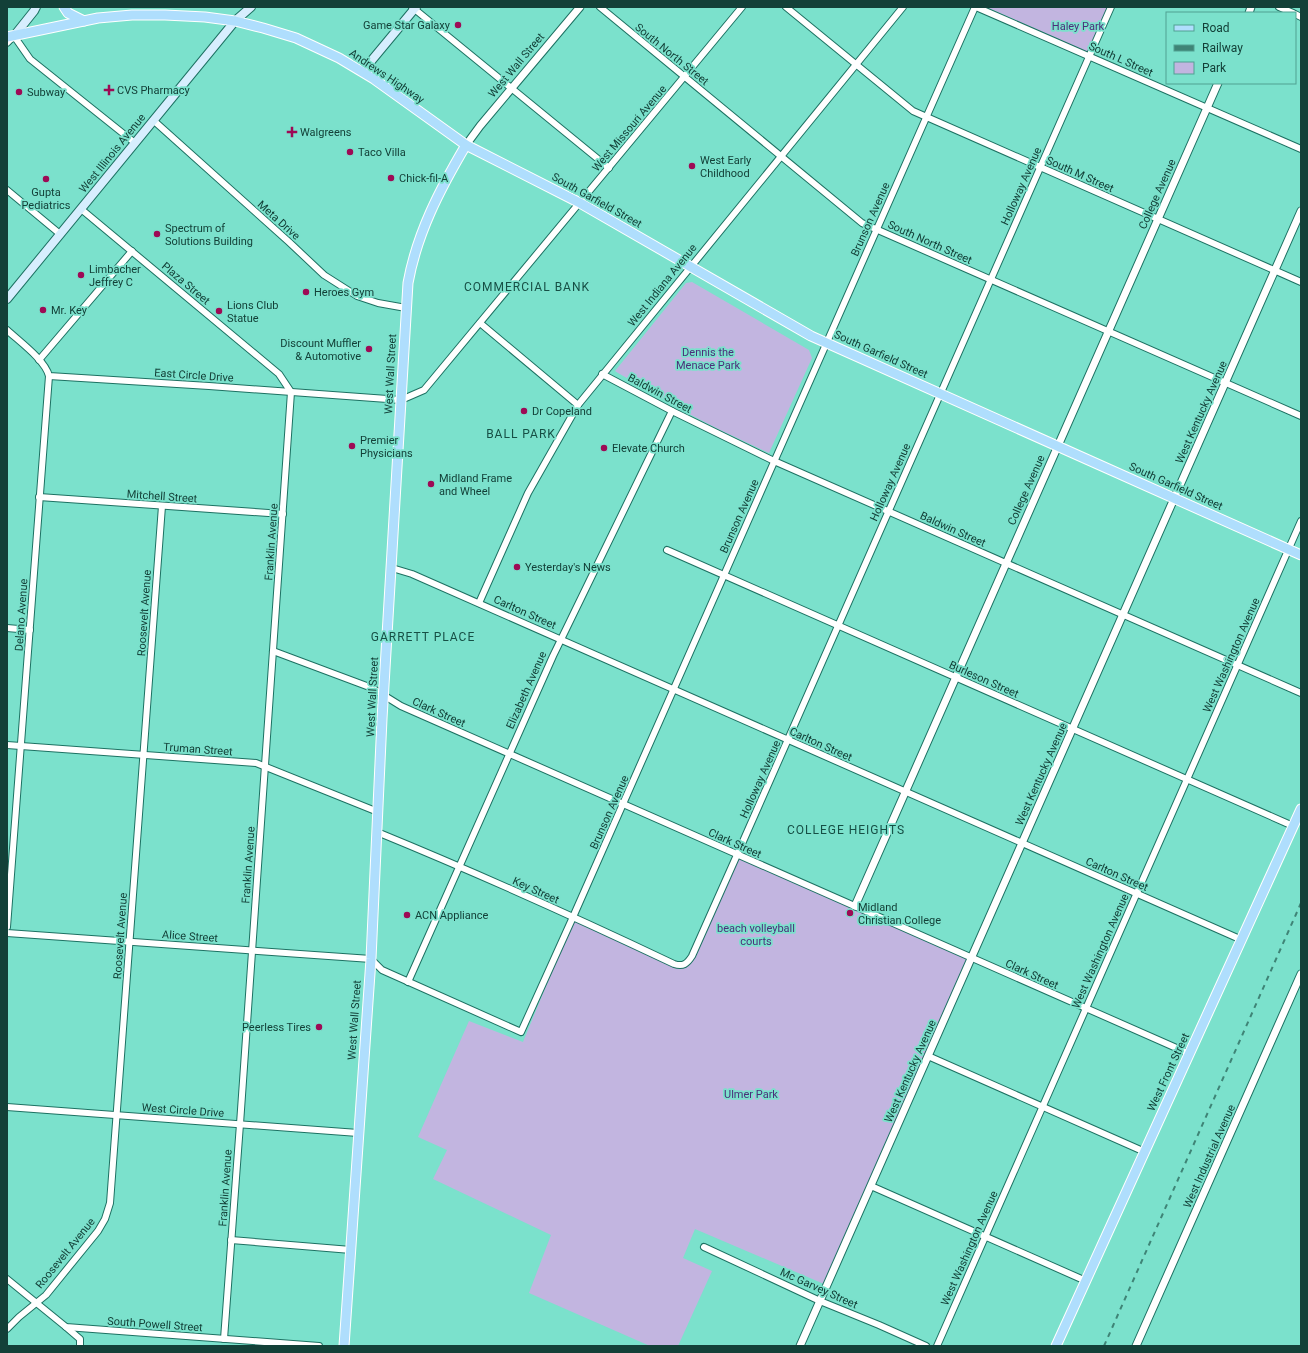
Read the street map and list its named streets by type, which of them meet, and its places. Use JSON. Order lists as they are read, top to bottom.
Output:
{
  "streets": {
    "main road": [
      "West Wall Street",
      "Andrews Highway",
      "West Illinois Avenue",
      "South Garfield Street",
      "West Front Street"
    ],
    "street": [
      "South North Street",
      "South L Street",
      "West Missouri Avenue",
      "South M Street",
      "Holloway Avenue",
      "College Avenue",
      "Brunson Avenue",
      "Meta Drive",
      "Plaza Street",
      "West Indiana Avenue",
      "East Circle Drive",
      "Baldwin Street",
      "West Kentucky Avenue",
      "Mitchell Street",
      "Franklin Avenue",
      "Carlton Street",
      "Roosevelt Avenue",
      "Delano Avenue",
      "West Washington Avenue",
      "Burleson Street",
      "Elizabeth Avenue",
      "Clark Street",
      "Truman Street",
      "Key Street",
      "Alice Street",
      "West Circle Drive",
      "West Industrial Avenue",
      "Mc Garvey Street",
      "South Powell Street"
    ]
  },
  "crossings": [
    ["South North Street", "West Missouri Avenue"],
    ["South North Street", "Holloway Avenue"],
    ["South North Street", "College Avenue"],
    ["South North Street", "Brunson Avenue"],
    ["South North Street", "West Indiana Avenue"],
    ["South North Street", "West Kentucky Avenue"],
    ["South L Street", "Holloway Avenue"],
    ["South L Street", "College Avenue"],
    ["South L Street", "Brunson Avenue"],
    ["West Wall Street", "Andrews Highway"],
    ["West Wall Street", "West Missouri Avenue"],
    ["West Wall Street", "South Garfield Street"],
    ["West Wall Street", "Meta Drive"],
    ["West Wall Street", "East Circle Drive"],
    ["West Wall Street", "Carlton Street"],
    ["West Wall Street", "Clark Street"],
    ["West Wall Street", "Truman Street"],
    ["West Wall Street", "Key Street"],
    ["West Wall Street", "Alice Street"],
    ["West Wall Street", "West Circle Drive"],
    ["Andrews Highway", "West Illinois Avenue"],
    ["Andrews Highway", "South Garfield Street"],
    ["West Missouri Avenue", "South Garfield Street"],
    ["West Missouri Avenue", "East Circle Drive"],
    ["West Illinois Avenue", "Meta Drive"],
    ["West Illinois Avenue", "Plaza Street"],
    ["South M Street", "Holloway Avenue"],
    ["South M Street", "College Avenue"],
    ["South M Street", "Brunson Avenue"],
    ["South M Street", "West Indiana Avenue"],
    ["South M Street", "West Kentucky Avenue"],
    ["Holloway Avenue", "South Garfield Street"],
    ["Holloway Avenue", "Baldwin Street"],
    ["Holloway Avenue", "Carlton Street"],
    ["Holloway Avenue", "Burleson Street"],
    ["Holloway Avenue", "Clark Street"],
    ["Holloway Avenue", "Key Street"],
    ["College Avenue", "South Garfield Street"],
    ["College Avenue", "Baldwin Street"],
    ["College Avenue", "Carlton Street"],
    ["College Avenue", "Burleson Street"],
    ["College Avenue", "Clark Street"],
    ["South Garfield Street", "Brunson Avenue"],
    ["South Garfield Street", "West Indiana Avenue"],
    ["South Garfield Street", "West Kentucky Avenue"],
    ["South Garfield Street", "West Washington Avenue"],
    ["Brunson Avenue", "Baldwin Street"],
    ["Brunson Avenue", "Carlton Street"],
    ["Brunson Avenue", "Burleson Street"],
    ["Brunson Avenue", "Elizabeth Avenue"],
    ["Brunson Avenue", "Clark Street"],
    ["Brunson Avenue", "Key Street"],
    ["Plaza Street", "East Circle Drive"],
    ["Plaza Street", "Franklin Avenue"],
    ["West Indiana Avenue", "Baldwin Street"],
    ["West Indiana Avenue", "Carlton Street"],
    ["East Circle Drive", "Franklin Avenue"],
    ["East Circle Drive", "Delano Avenue"],
    ["Baldwin Street", "West Kentucky Avenue"],
    ["Baldwin Street", "West Washington Avenue"],
    ["Baldwin Street", "Elizabeth Avenue"],
    ["West Kentucky Avenue", "Carlton Street"],
    ["West Kentucky Avenue", "Burleson Street"],
    ["West Kentucky Avenue", "Clark Street"],
    ["West Kentucky Avenue", "Mc Garvey Street"],
    ["Mitchell Street", "Franklin Avenue"],
    ["Mitchell Street", "Roosevelt Avenue"],
    ["Mitchell Street", "Delano Avenue"],
    ["Franklin Avenue", "Clark Street"],
    ["Franklin Avenue", "Truman Street"],
    ["Franklin Avenue", "Alice Street"],
    ["Franklin Avenue", "West Circle Drive"],
    ["Franklin Avenue", "South Powell Street"],
    ["Carlton Street", "West Washington Avenue"],
    ["Carlton Street", "Elizabeth Avenue"],
    ["Carlton Street", "West Front Street"],
    ["Roosevelt Avenue", "Truman Street"],
    ["Roosevelt Avenue", "Alice Street"],
    ["Roosevelt Avenue", "West Circle Drive"],
    ["Delano Avenue", "Truman Street"],
    ["West Washington Avenue", "Burleson Street"],
    ["West Washington Avenue", "Clark Street"],
    ["Burleson Street", "West Front Street"],
    ["Elizabeth Avenue", "Clark Street"],
    ["Elizabeth Avenue", "Key Street"],
    ["Clark Street", "West Front Street"]
  ],
  "districts": [
    "COMMERCIAL BANK",
    "BALL PARK",
    "GARRETT PLACE",
    "COLLEGE HEIGHTS"
  ],
  "parks": [
    "Haley Park",
    "Dennis the Menace Park",
    "beach volleyball courts",
    "Ulmer Park"
  ],
  "places": {
    "other": [
      "Game Star Galaxy",
      "Subway",
      "Taco Villa",
      "West Early Childhood",
      "Chick-fil-A",
      "Gupta Pediatrics",
      "Spectrum of Solutions Building",
      "Limbacher Jeffrey C",
      "Heroes Gym",
      "Mr. Key",
      "Lions Club Statue",
      "Discount Muffler & Automotive",
      "Dr Copeland",
      "Premier Physicians",
      "Elevate Church",
      "Midland Frame and Wheel",
      "Yesterday's News",
      "Midland Christian College",
      "ACN Appliance",
      "Peerless Tires"
    ],
    "health": ["CVS Pharmacy", "Walgreens"]
  },
  "legend": ["Road", "Railway", "Park"]
}
